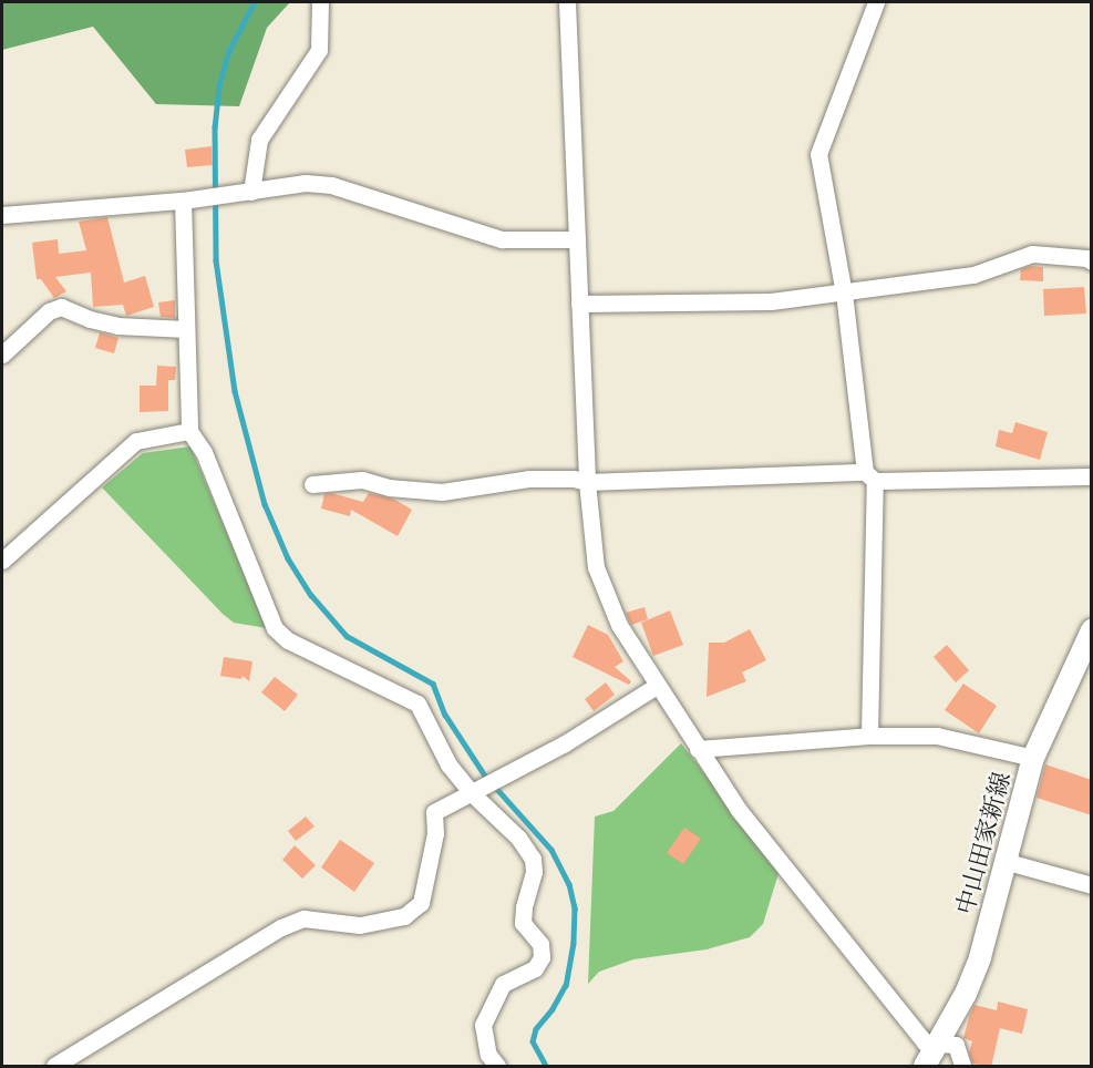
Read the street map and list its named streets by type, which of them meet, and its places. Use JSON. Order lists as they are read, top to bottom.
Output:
{
  "streets": {
    "main road": ["中山田家新線"]
  }
}
